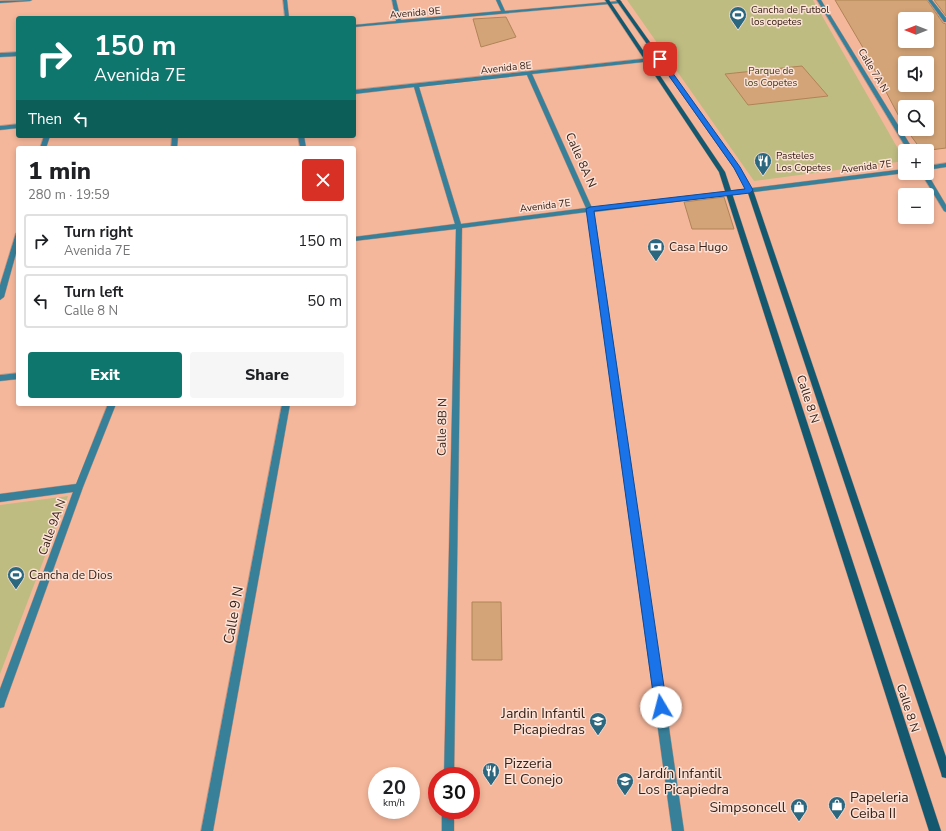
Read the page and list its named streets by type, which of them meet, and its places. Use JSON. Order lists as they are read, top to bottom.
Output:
{
  "streets": {
    "street": [
      "Avenida 9E",
      "Avenida 8E",
      "Calle 7A N",
      "Calle 8A N",
      "Avenida 7E",
      "Calle 8 N",
      "Calle 8B N",
      "Calle 9A N",
      "Calle 9 N"
    ]
  },
  "crossings": [
    ["Avenida 9E", "Calle 8 N"],
    ["Avenida 8E", "Calle 8A N"],
    ["Avenida 8E", "Calle 8 N"],
    ["Avenida 8E", "Calle 8B N"],
    ["Calle 8A N", "Avenida 7E"],
    ["Avenida 7E", "Calle 8 N"],
    ["Avenida 7E", "Calle 8B N"]
  ],
  "parks": ["Parque de los Copetes"],
  "places": {
    "sports": ["Cancha de Futbol los copetes", "Cancha de Dios"],
    "restaurant": ["Pasteles Los Copetes", "Pizzeria El Conejo"],
    "bank": ["Casa Hugo"],
    "school or university": ["Jardin Infantil Picapiedras", "Jardín Infantil Los Picapiedra"],
    "shop": ["Papeleria Ceiba II", "Simpsoncell"]
  },
  "north": "left",
  "page": {
    "map_buttons": ["+", "−"],
    "turn": ["150 m", "Avenida 7E"],
    "then": "Then",
    "heading": ["1 min", "280 m · 19:59"],
    "list": [
      {
        "name": "Turn right",
        "note": "Avenida 7E",
        "value": "150 m"
      },
      {
        "name": "Turn left",
        "note": "Calle 8 N",
        "value": "50 m"
      }
    ],
    "buttons": ["Exit", "Share"],
    "speed": "20 km/h",
    "limit": "30"
  }
}
